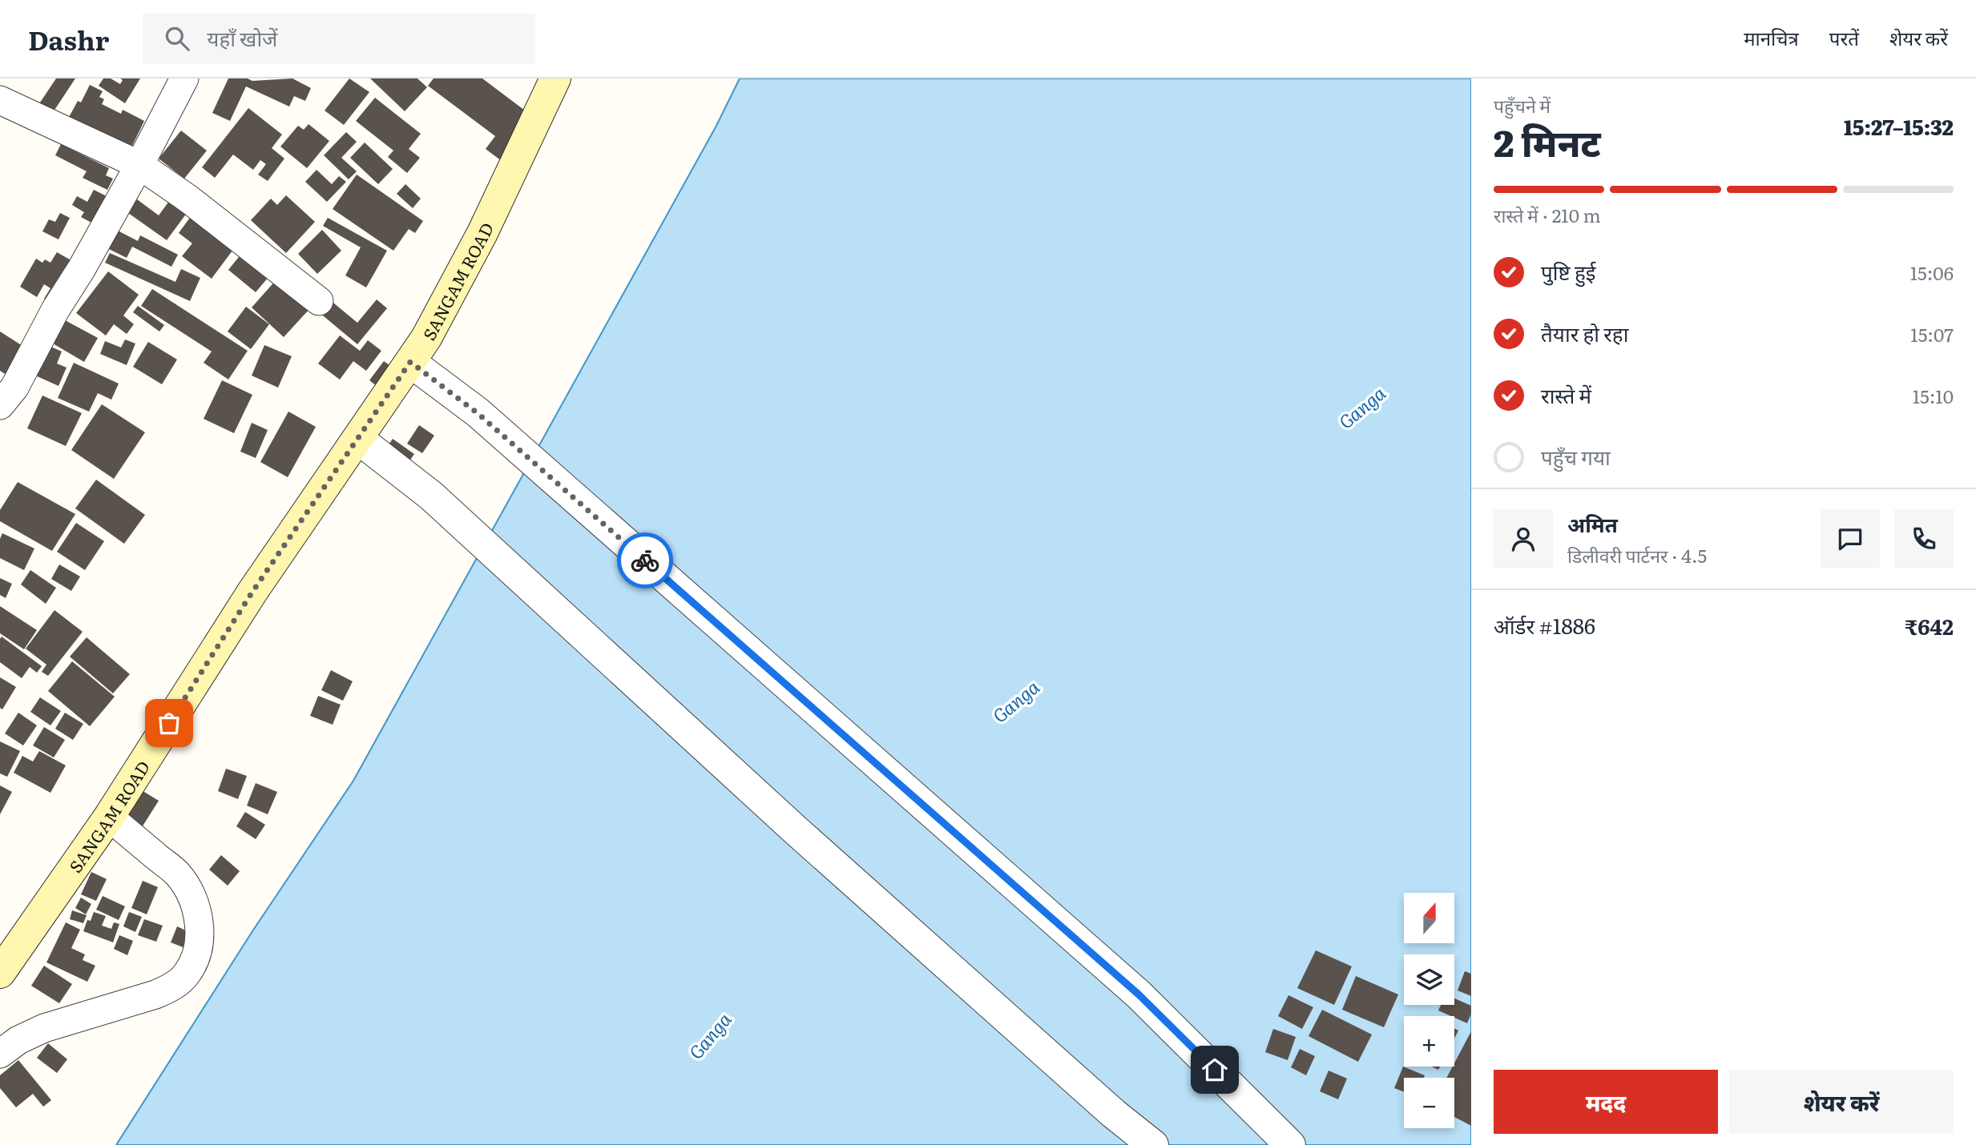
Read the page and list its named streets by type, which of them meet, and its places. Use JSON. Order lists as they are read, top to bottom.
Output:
{
  "streets": {
    "main road": ["SANGAM ROAD"]
  },
  "water": ["Ganga"],
  "north": "top",
  "page": {
    "header": "Dashr",
    "search": "यहाँ खोजें",
    "nav": ["मानचित्र", "परतें", "शेयर करें"],
    "heading": ["2 मिनट", "पहुँचने में", "15:27–15:32"],
    "panel": [
      "अमित",
      "डिलीवरी पार्टनर · 4.5",
      "ऑर्डर #1886",
      "₹642"
    ],
    "bar": "रास्ते में · 210 m",
    "list": [
      ["पुष्टि हुई", "15:06"],
      ["तैयार हो रहा", "15:07"],
      ["रास्ते में", "15:10"],
      "पहुँच गया"
    ],
    "map_buttons": ["+", "−"],
    "buttons": ["मदद", "शेयर करें"]
  }
}
